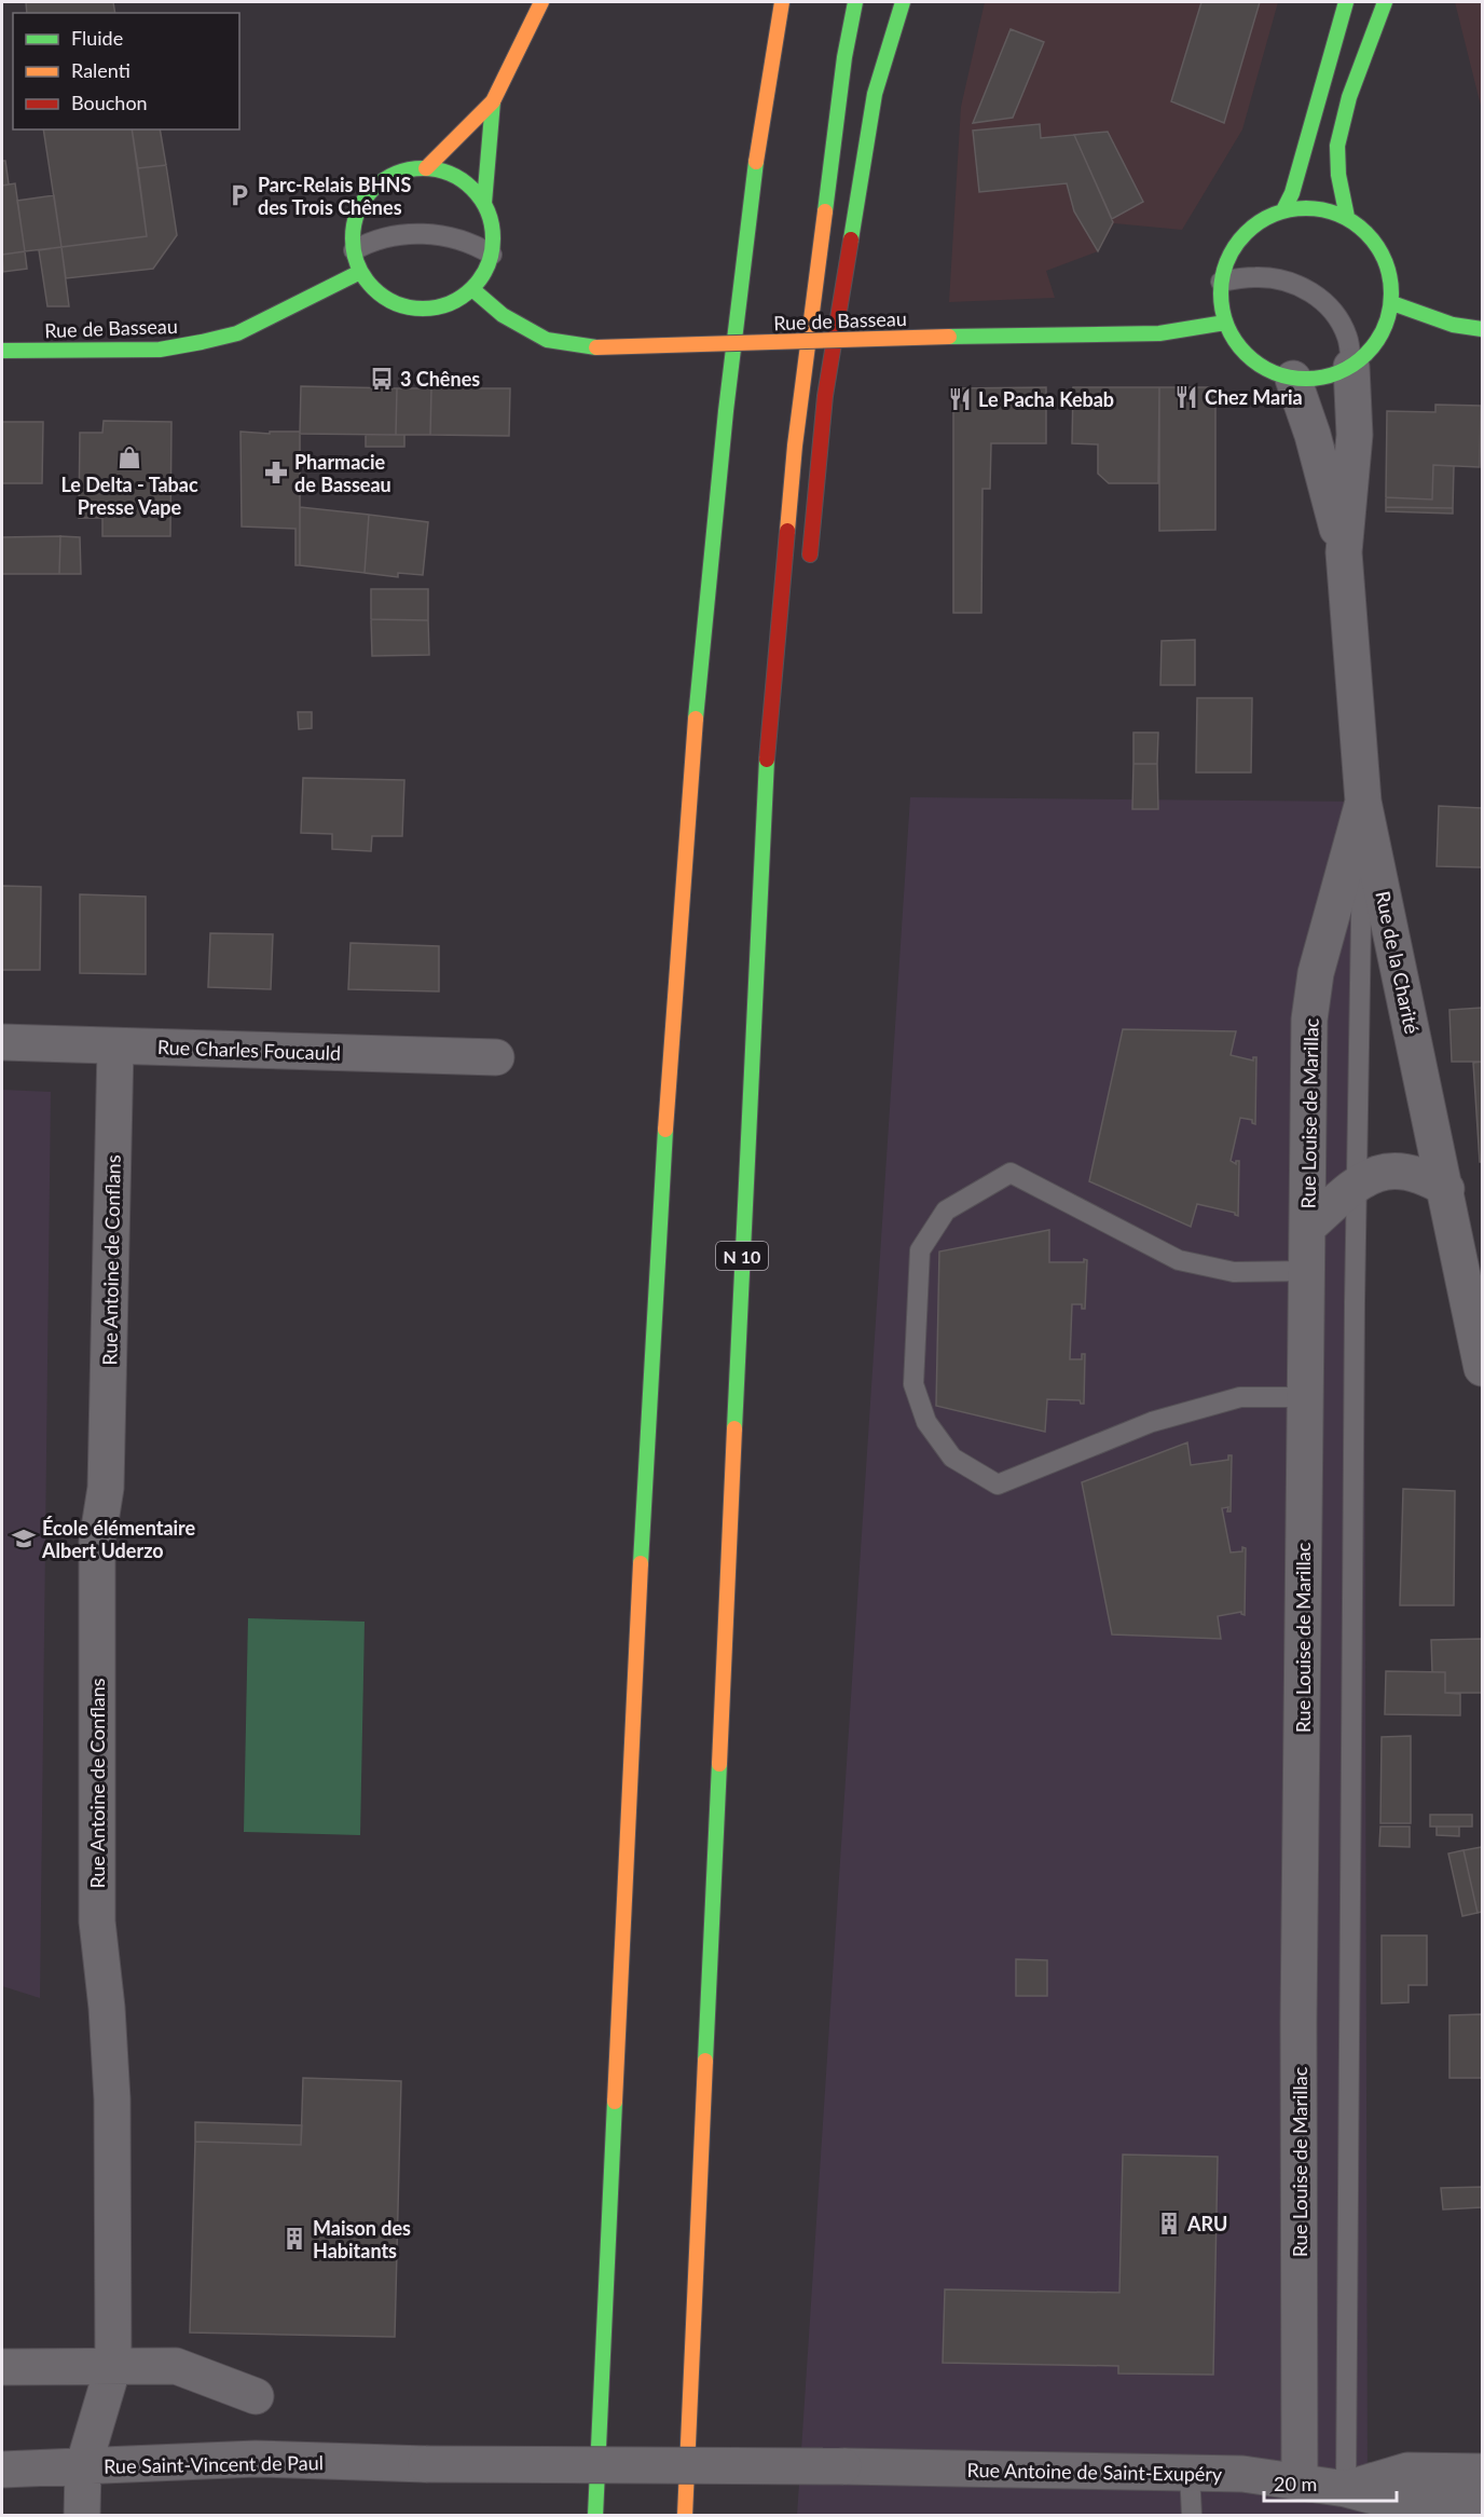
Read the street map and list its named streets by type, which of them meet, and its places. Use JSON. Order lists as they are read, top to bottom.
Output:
{
  "streets": {
    "main road": ["Rue de Basseau", "N 10"],
    "street": [
      "Rue de la Charité",
      "Rue Charles Foucauld",
      "Rue Louise de Marillac",
      "Rue Antoine de Conflans",
      "Rue Saint-Vincent de Paul",
      "Rue Antoine de Saint-Exupéry"
    ]
  },
  "crossings": [
    ["Rue de la Charité", "Rue Louise de Marillac"],
    ["Rue Charles Foucauld", "Rue Antoine de Conflans"],
    ["Rue Louise de Marillac", "Rue Antoine de Saint-Exupéry"],
    ["Rue Antoine de Conflans", "Rue Saint-Vincent de Paul"],
    ["Rue Saint-Vincent de Paul", "Rue Antoine de Saint-Exupéry"]
  ],
  "places": {
    "parking": ["Parc-Relais BHNS des Trois Chênes"],
    "bus stop": ["3 Chênes"],
    "restaurant": ["Chez Maria", "Le Pacha Kebab"],
    "shop": ["Le Delta - Tabac Presse Vape"],
    "pharmacy": ["Pharmacie de Basseau"],
    "school or university": ["École élémentaire Albert Uderzo"],
    "building": ["ARU", "Maison des Habitants"]
  },
  "legend": ["Fluide", "Ralenti", "Bouchon"],
  "scale_bar": "20 m"
}
